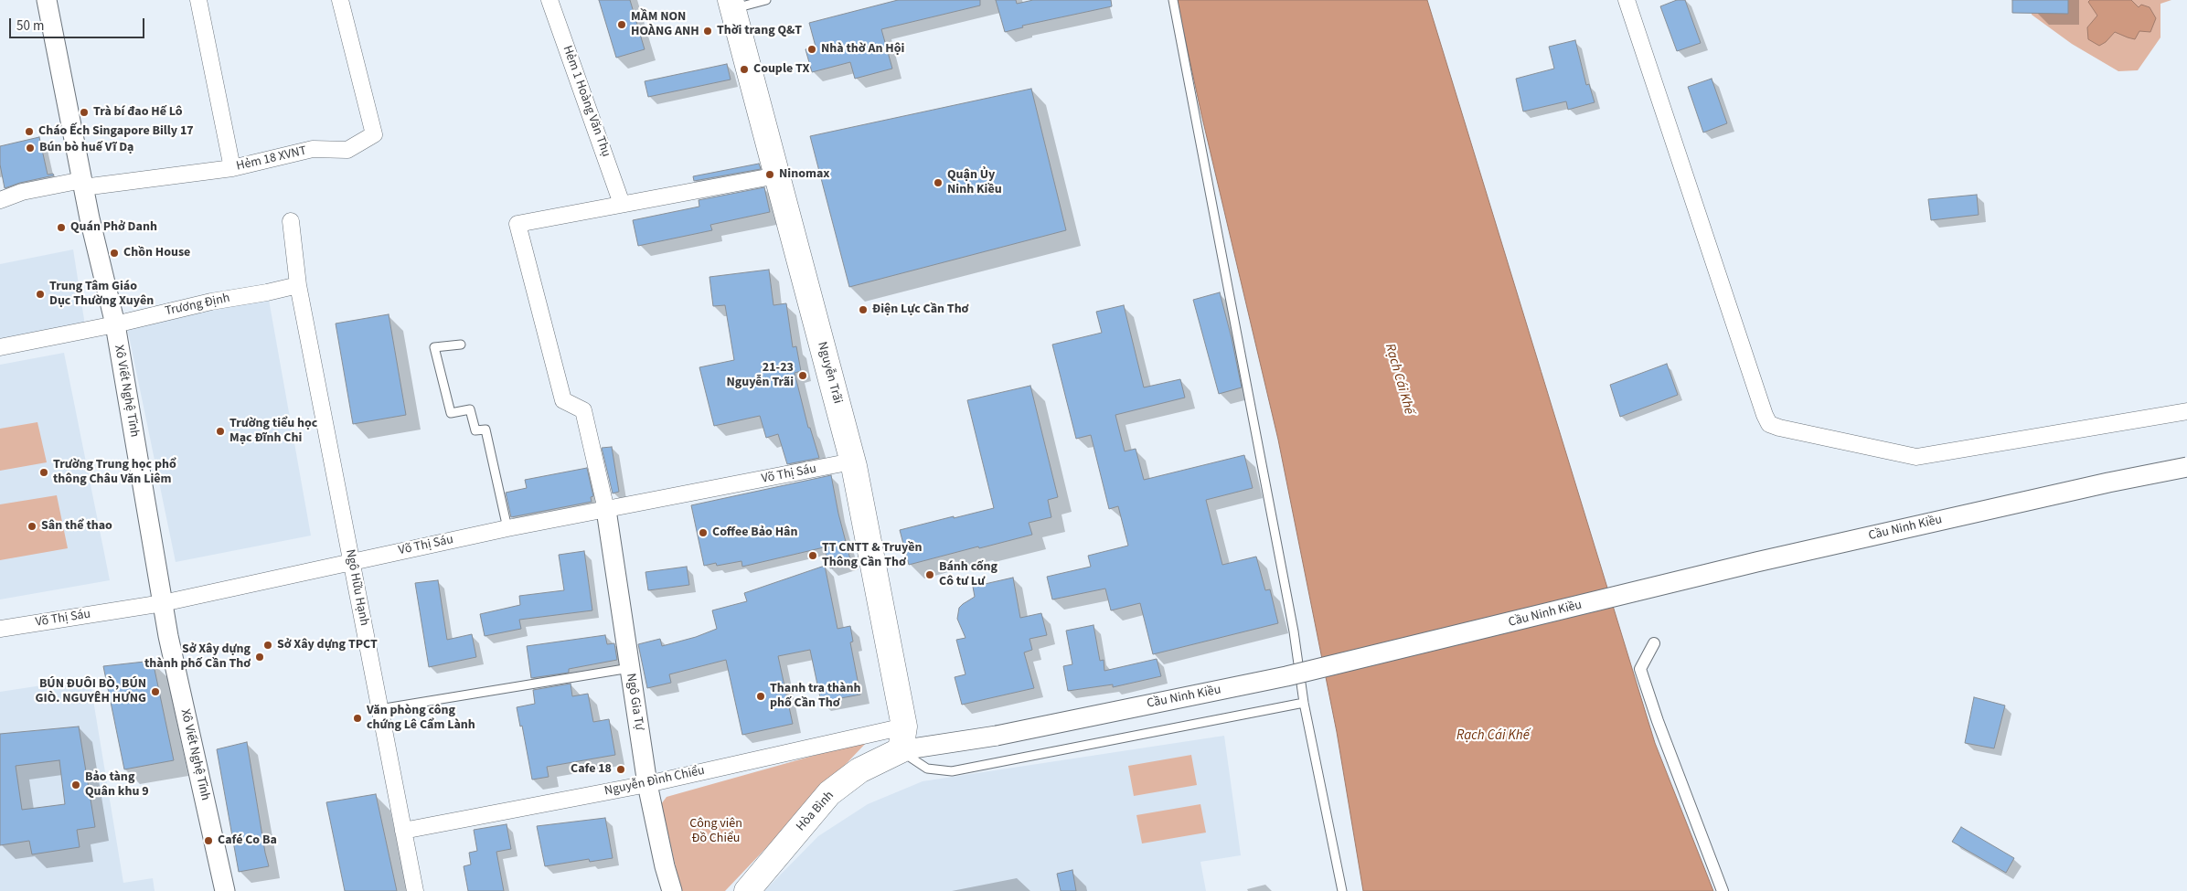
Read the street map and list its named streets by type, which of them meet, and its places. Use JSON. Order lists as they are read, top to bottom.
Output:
{
  "streets": {
    "main road": ["Nguyễn Trãi", "Hòa Bình"],
    "street": [
      "Hẻm 1 Hoàng Văn Thụ",
      "Hẻm 18 XVNT",
      "Trương Định",
      "Xô Viết Nghệ Tĩnh",
      "Võ Thị Sáu",
      "Cầu Ninh Kiều",
      "Ngô Hữu Hạnh",
      "Ngô Gia Tự",
      "Nguyễn Đình Chiểu"
    ]
  },
  "crossings": [
    ["Hẻm 18 XVNT", "Xô Viết Nghệ Tĩnh"],
    ["Trương Định", "Xô Viết Nghệ Tĩnh"],
    ["Trương Định", "Ngô Hữu Hạnh"],
    ["Nguyễn Trãi", "Võ Thị Sáu"],
    ["Nguyễn Trãi", "Cầu Ninh Kiều"],
    ["Nguyễn Trãi", "Nguyễn Đình Chiểu"],
    ["Nguyễn Trãi", "Hòa Bình"],
    ["Xô Viết Nghệ Tĩnh", "Võ Thị Sáu"],
    ["Võ Thị Sáu", "Ngô Hữu Hạnh"],
    ["Võ Thị Sáu", "Ngô Gia Tự"],
    ["Cầu Ninh Kiều", "Hòa Bình"],
    ["Ngô Hữu Hạnh", "Nguyễn Đình Chiểu"],
    ["Ngô Gia Tự", "Nguyễn Đình Chiểu"]
  ],
  "water": ["Rạch Cái Khế"],
  "parks": ["Công viên Đồ Chiểu"],
  "places": [
    "MẦM NON HOÀNG ANH",
    "Thời trang Q&T",
    "Nhà thờ An Hội",
    "Couple TX",
    "Trà bí đao Hế Lô",
    "Cháo Ếch Singapore Billy 17",
    "Bún bò huế Vĩ Dạ",
    "Ninomax",
    "Quận Ủy Ninh Kiều",
    "Quán Phở Danh",
    "Chồn House",
    "Trung Tâm Giáo Dục Thường Xuyên",
    "Điện Lực Cần Thơ",
    "21-23 Nguyễn Trãi",
    "Trường tiểu học Mạc Đĩnh Chi",
    "Trường Trung học phổ thông Châu Văn Liêm",
    "Sân thể thao",
    "Coffee Bảo Hân",
    "TT CNTT & Truyền Thông Cần Thơ",
    "Bánh cống Cô tư Lư",
    "Sở Xây dựng TPCT",
    "Sở Xây dựng thành phố Cần Thơ",
    "BÚN ĐUÔI BÒ, BÚN GIÒ. NGUYÊH HƯNG",
    "Thanh tra thành phố Cần Thơ",
    "Văn phòng công chứng Lê Cẩm Lành",
    "Cafe 18",
    "Bảo tàng Quân khu 9",
    "Café Co Ba"
  ],
  "scale_bar": "50 m"
}
